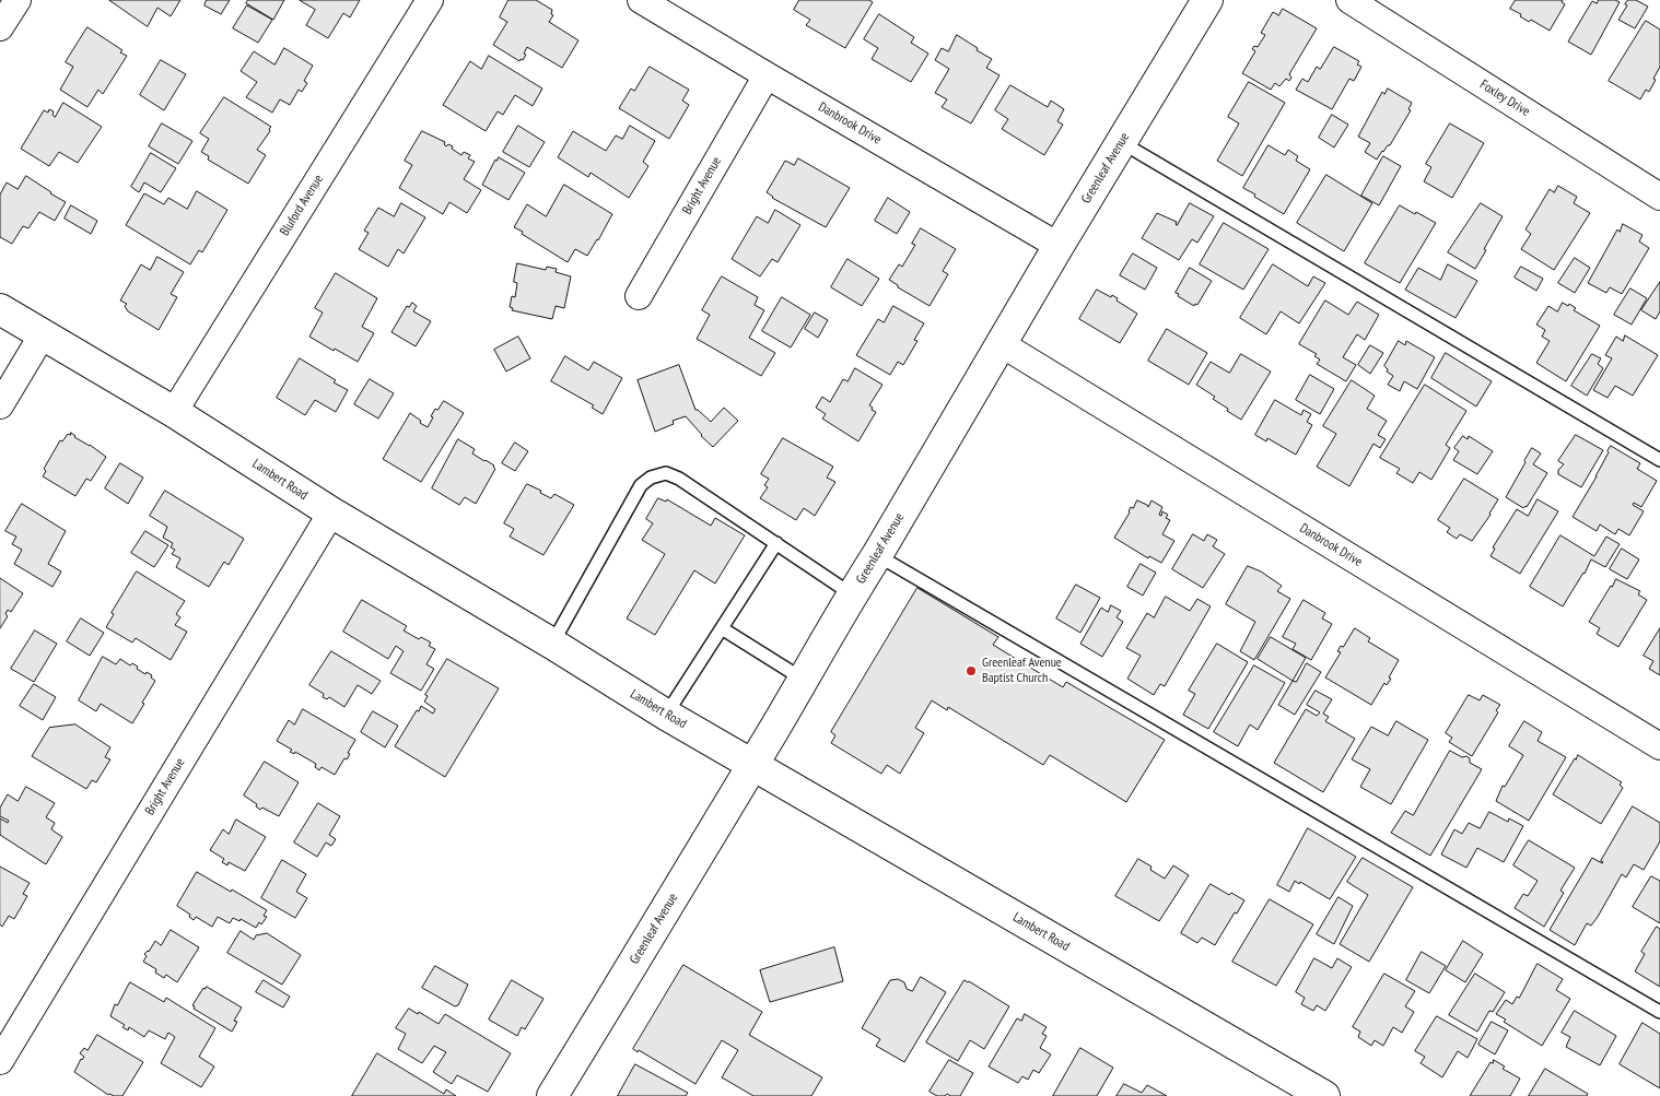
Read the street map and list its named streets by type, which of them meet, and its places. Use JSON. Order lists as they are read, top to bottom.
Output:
{
  "streets": {
    "main road": ["Greenleaf Avenue", "Lambert Road"],
    "street": [
      "Foxley Drive",
      "Danbrook Drive",
      "Bright Avenue",
      "Bluford Avenue"
    ]
  },
  "crossings": [
    ["Danbrook Drive", "Greenleaf Avenue"],
    ["Danbrook Drive", "Bright Avenue"],
    ["Greenleaf Avenue", "Lambert Road"],
    ["Bright Avenue", "Lambert Road"],
    ["Bluford Avenue", "Lambert Road"]
  ],
  "places": ["Greenleaf Avenue Baptist Church"]
}
